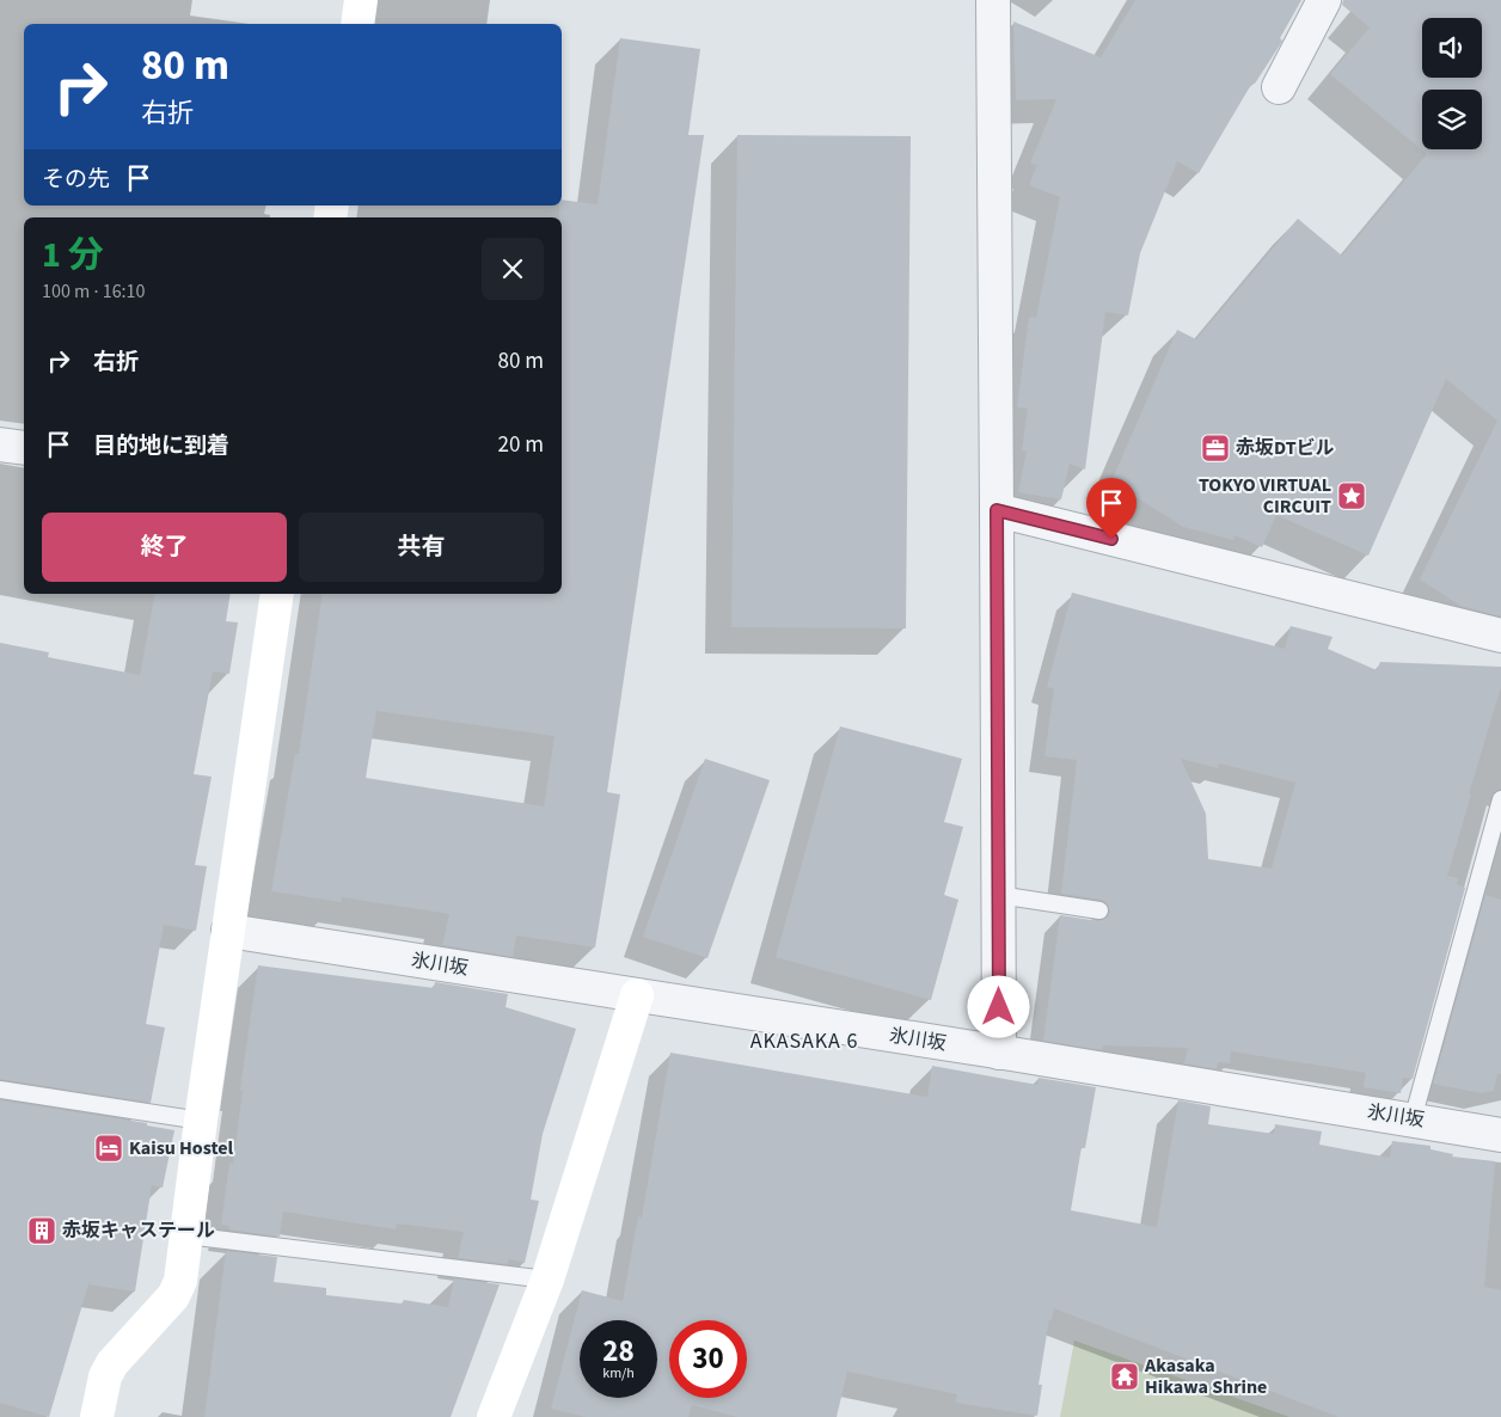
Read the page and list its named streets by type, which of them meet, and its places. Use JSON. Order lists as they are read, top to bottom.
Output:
{
  "streets": {
    "street": ["氷川坂"]
  },
  "districts": ["AKASAKA 6"],
  "places": {
    "office": ["赤坂DTビル"],
    "place": ["TOKYO VIRTUAL CIRCUIT"],
    "hotel": ["Kaisu Hostel"],
    "building": ["赤坂キャステール"],
    "temple": ["Akasaka Hikawa Shrine"]
  },
  "page": {
    "turn": ["80 m", "右折"],
    "then": "その先",
    "heading": ["1 分", "100 m · 16:10"],
    "list": [
      {
        "name": "右折",
        "value": "80 m"
      },
      {
        "name": "目的地に到着",
        "value": "20 m"
      }
    ],
    "buttons": ["終了", "共有"],
    "speed": "28 km/h",
    "limit": "30"
  }
}
